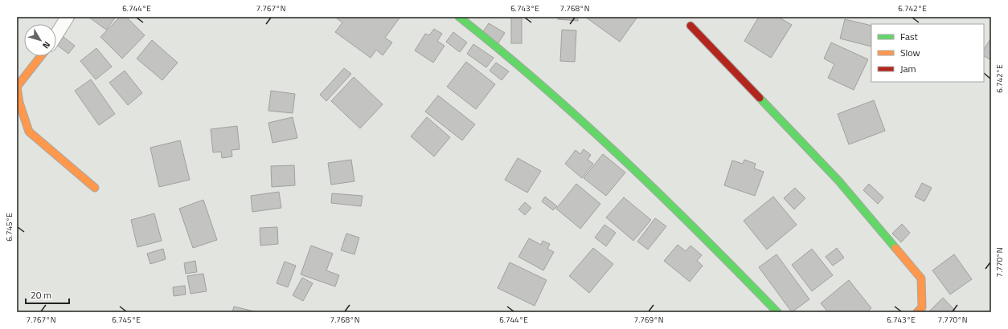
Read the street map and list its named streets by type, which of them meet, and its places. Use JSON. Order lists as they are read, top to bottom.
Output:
{
  "legend": ["Fast", "Slow", "Jam"],
  "scale_bar": "20 m",
  "north": "bottom right",
  "coordinates": [
    "6.744°E",
    "7.767°N",
    "6.743°E",
    "7.768°N",
    "6.742°E",
    "6.745°E",
    "7.770°N",
    "7.769°N"
  ]
}
